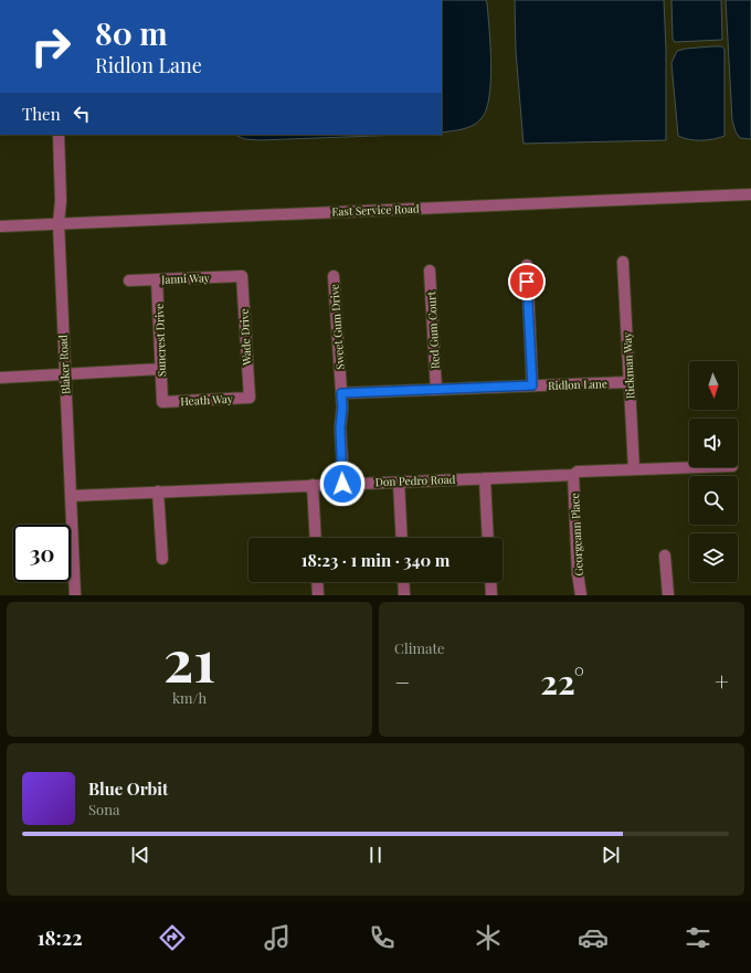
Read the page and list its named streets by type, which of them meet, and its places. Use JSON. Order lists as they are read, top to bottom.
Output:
{
  "streets": {
    "street": [
      "East Service Road",
      "Janni Way",
      "Sweet Gum Drive",
      "Red Gum Court",
      "Wade Drive",
      "Suncrest Drive",
      "Blaker Road",
      "Rickman Way",
      "Ridlon Lane",
      "Heath Way",
      "Don Pedro Road",
      "Georgeann Place"
    ]
  },
  "crossings": [
    ["East Service Road", "Blaker Road"],
    ["Janni Way", "Wade Drive"],
    ["Janni Way", "Suncrest Drive"],
    ["Sweet Gum Drive", "Ridlon Lane"],
    ["Sweet Gum Drive", "Don Pedro Road"],
    ["Red Gum Court", "Ridlon Lane"],
    ["Wade Drive", "Heath Way"],
    ["Suncrest Drive", "Heath Way"],
    ["Blaker Road", "Don Pedro Road"],
    ["Rickman Way", "Ridlon Lane"],
    ["Rickman Way", "Don Pedro Road"],
    ["Don Pedro Road", "Georgeann Place"]
  ],
  "north": "bottom",
  "page": {
    "turn": ["80 m", "Ridlon Lane"],
    "then": "Then",
    "limit": "30",
    "trip": "18:23 · 1 min · 340 m",
    "tile": [
      ["21", "km/h"],
      "Climate"
    ],
    "heat": ["−", "22°", "+"],
    "song": ["Blue Orbit", "Sona"],
    "tabs": "18:22"
  }
}
